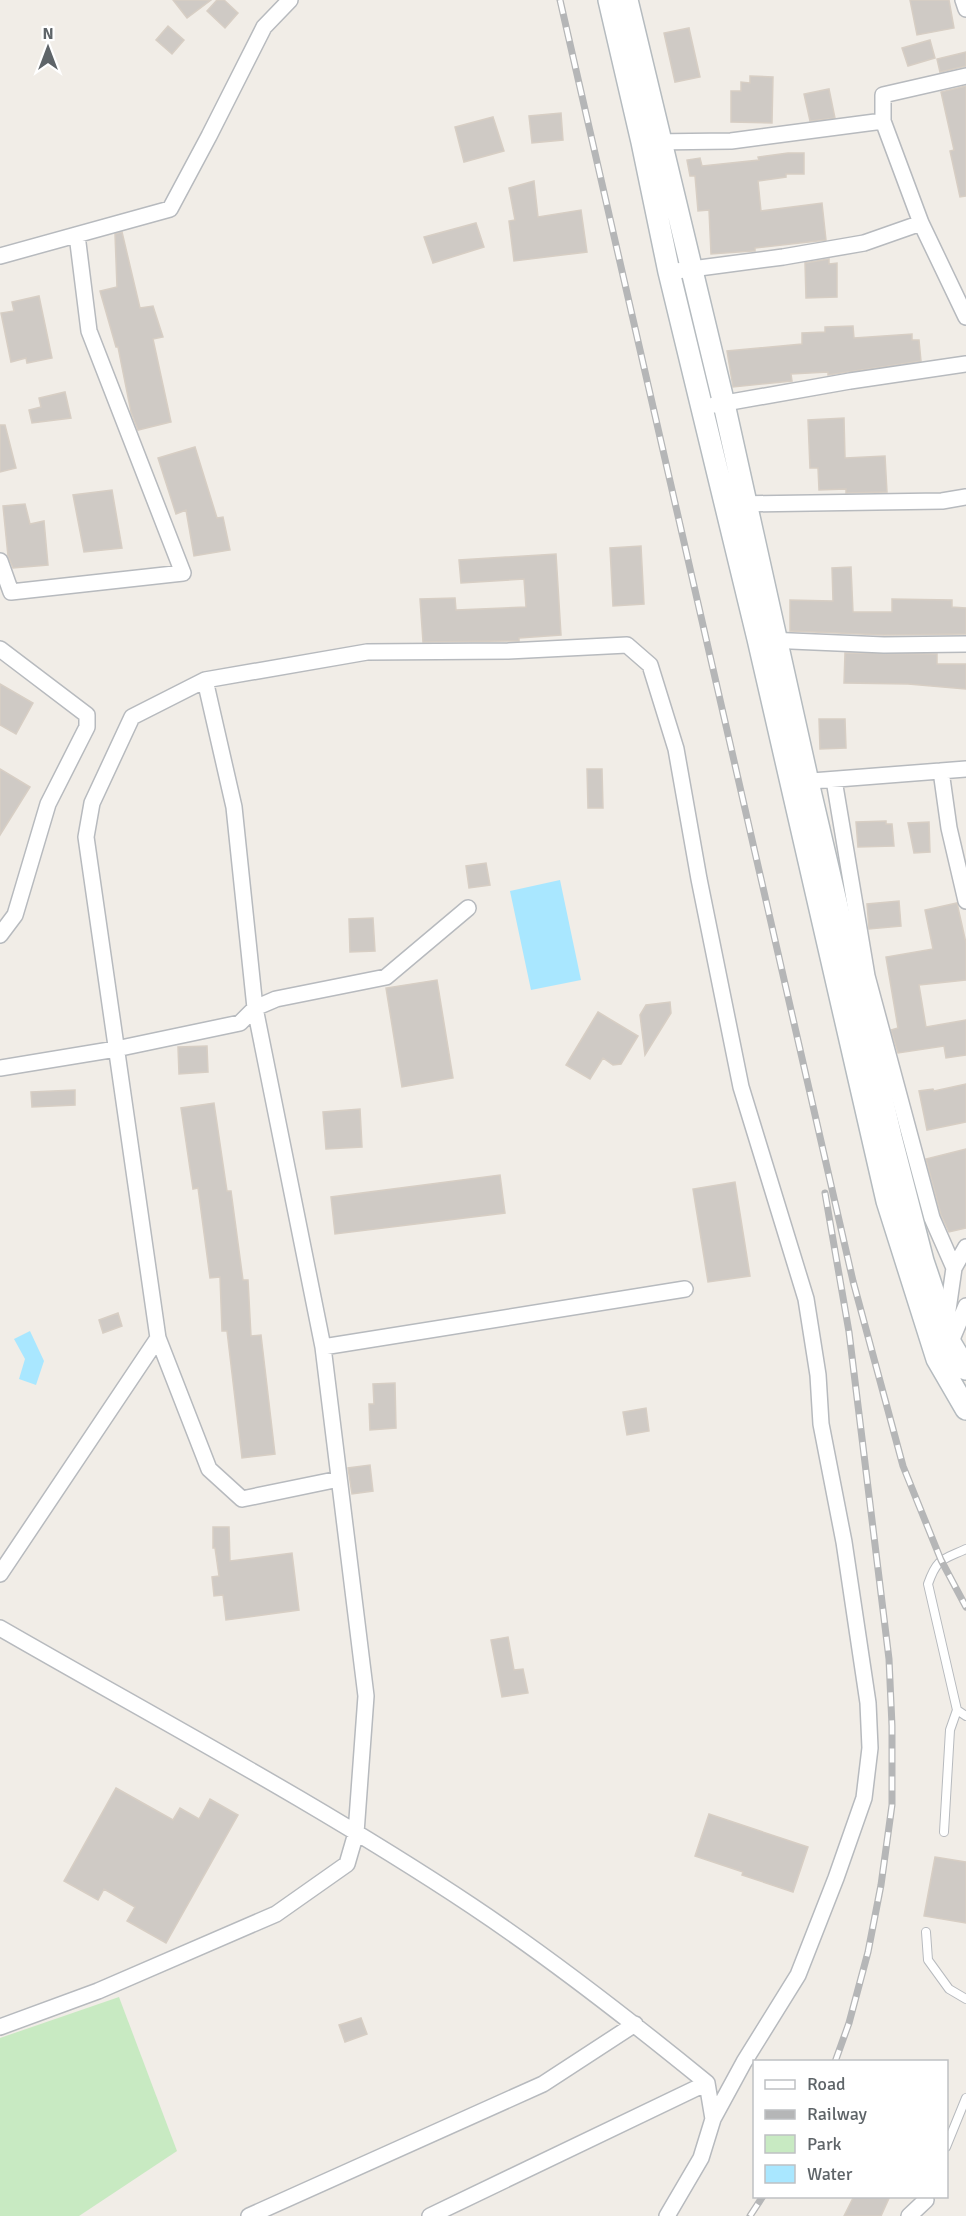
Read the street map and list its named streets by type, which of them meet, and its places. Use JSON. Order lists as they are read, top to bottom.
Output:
{
  "legend": [
    "Road",
    "Railway",
    "Park",
    "Water"
  ],
  "north": "top"
}
